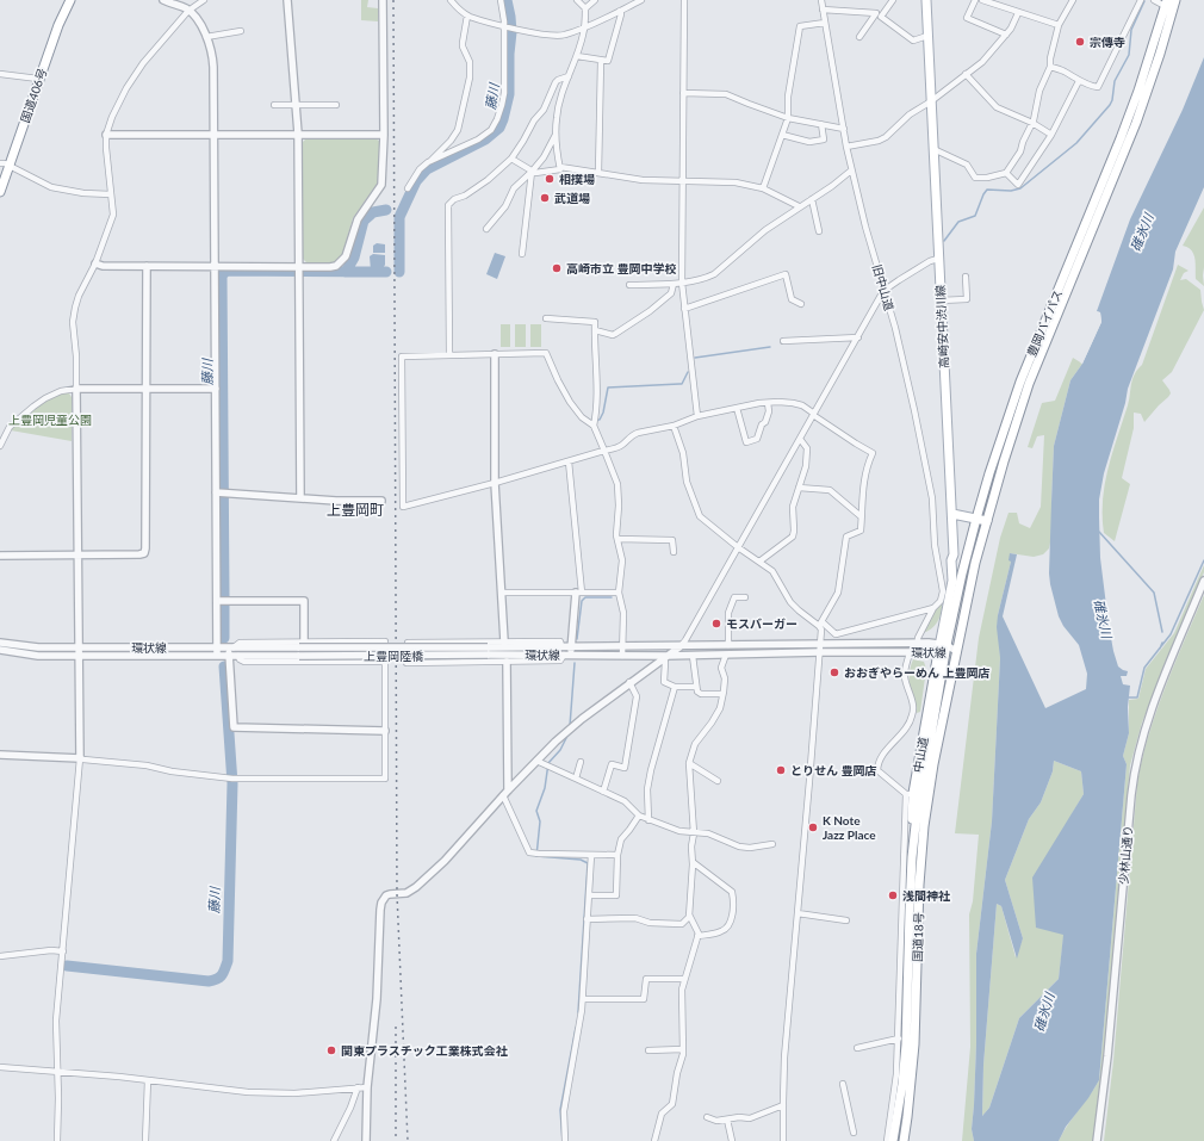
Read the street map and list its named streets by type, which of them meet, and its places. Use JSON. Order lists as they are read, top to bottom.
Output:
{
  "streets": {
    "main road": [
      "国道406号",
      "豊岡バイパス",
      "高崎安中渋川線",
      "中山道",
      "国道18号"
    ],
    "street": [
      "旧中山道",
      "環状線",
      "上豊岡陸橋",
      "少林山通り"
    ]
  },
  "crossings": [
    ["旧中山道", "環状線"],
    ["豊岡バイパス", "高崎安中渋川線"],
    ["豊岡バイパス", "環状線"],
    ["豊岡バイパス", "中山道"],
    ["豊岡バイパス", "国道18号"],
    ["高崎安中渋川線", "環状線"],
    ["高崎安中渋川線", "中山道"],
    ["環状線", "上豊岡陸橋"],
    ["環状線", "中山道"],
    ["環状線", "国道18号"],
    ["中山道", "国道18号"]
  ],
  "districts": ["上豊岡町"],
  "water": ["藤川", "碓氷川"],
  "parks": ["上豊岡児童公園"],
  "places": [
    "宗傳寺",
    "相撲場",
    "武道場",
    "高崎市立 豊岡中学校",
    "モスバーガー",
    "おおぎやらーめん 上豊岡店",
    "とりせん 豊岡店",
    "K Note Jazz Place",
    "浅間神社",
    "関東プラスチック工業株式会社"
  ]
}
